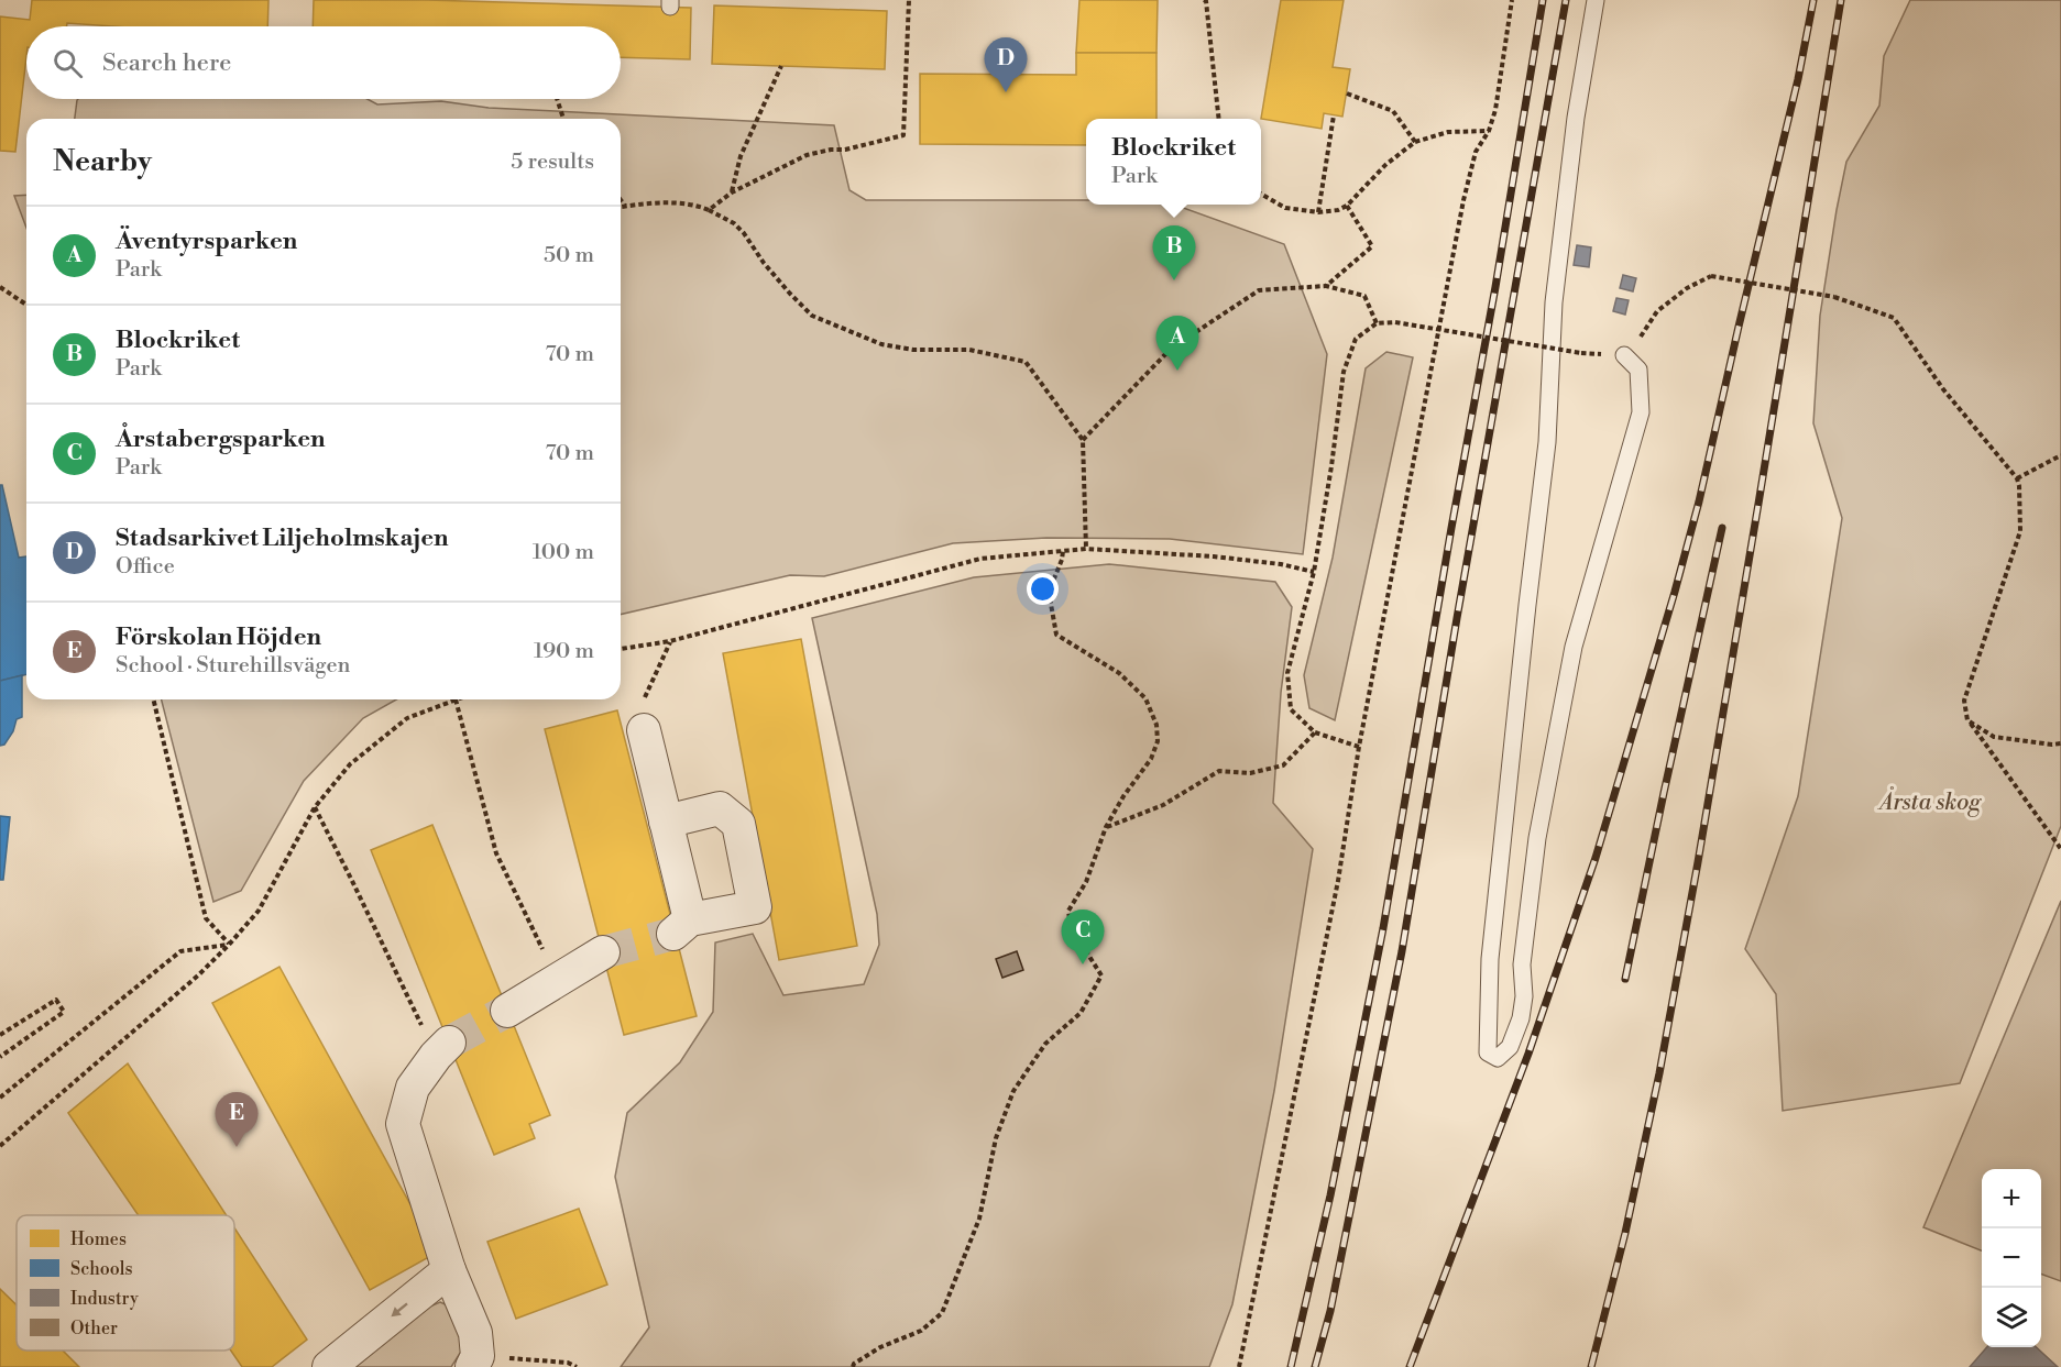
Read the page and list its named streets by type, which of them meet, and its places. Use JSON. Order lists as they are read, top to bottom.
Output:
{
  "parks": ["Årsta skog"],
  "legend": [
    "Homes",
    "Schools",
    "Industry",
    "Other"
  ],
  "page": {
    "search": "Search here",
    "pins": [
      "D",
      "B",
      "A",
      "C",
      "E"
    ],
    "popup": ["Blockriket", "Park"],
    "heading": ["Nearby", "5 results"],
    "list": [
      {
        "mark": "A",
        "name": "Äventyrsparken",
        "note": "Park",
        "value": "50 m"
      },
      {
        "mark": "B",
        "name": "Blockriket",
        "note": "Park",
        "value": "70 m"
      },
      {
        "mark": "C",
        "name": "Årstabergsparken",
        "note": "Park",
        "value": "70 m"
      },
      {
        "mark": "D",
        "name": "Stadsarkivet Liljeholmskajen",
        "note": "Office",
        "value": "100 m"
      },
      {
        "mark": "E",
        "name": "Förskolan Höjden",
        "note": "School · Sturehillsvägen",
        "value": "190 m"
      }
    ],
    "map_buttons": ["+", "−"]
  }
}
